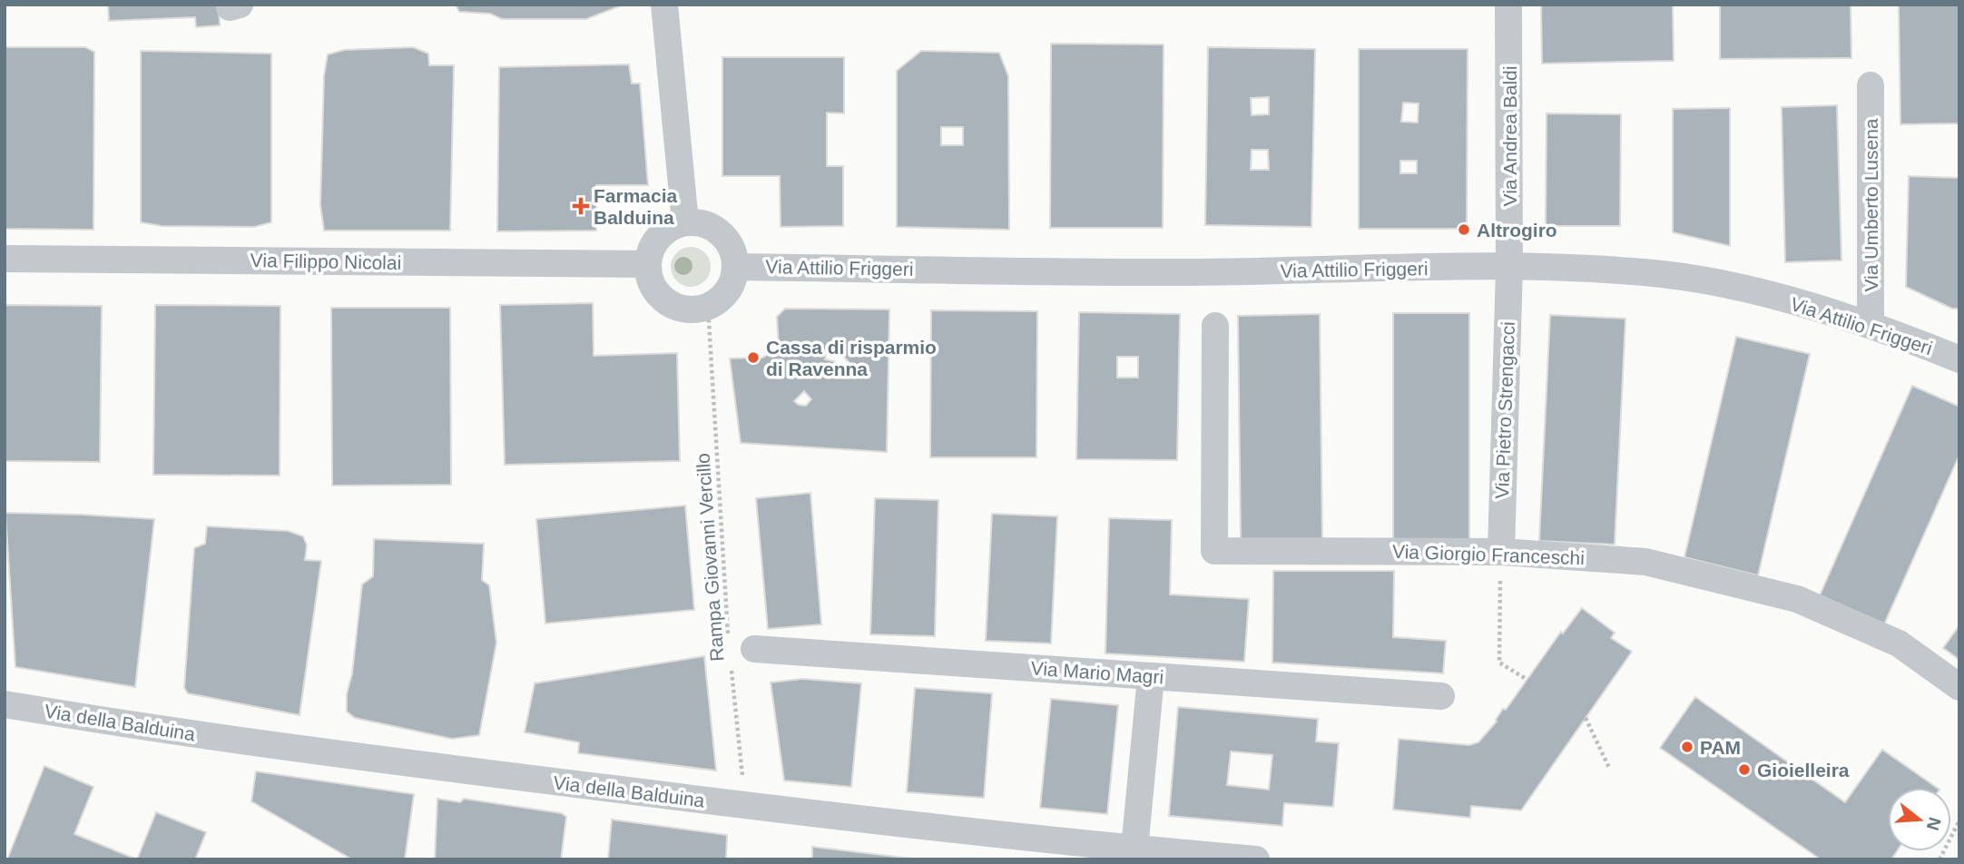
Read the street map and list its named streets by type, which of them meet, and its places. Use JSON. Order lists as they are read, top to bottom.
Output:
{
  "streets": {
    "street": [
      "Via Andrea Baldi",
      "Via Umberto Lusena",
      "Via Filippo Nicolai",
      "Via Attilio Friggeri",
      "Via Pietro Strengacci",
      "Via Giorgio Franceschi",
      "Via Mario Magri",
      "Via della Balduina"
    ],
    "path": ["Rampa Giovanni Vercillo"]
  },
  "crossings": [
    ["Via Andrea Baldi", "Via Attilio Friggeri"],
    ["Via Andrea Baldi", "Via Pietro Strengacci"],
    ["Via Umberto Lusena", "Via Attilio Friggeri"],
    ["Via Filippo Nicolai", "Via Attilio Friggeri"],
    ["Via Filippo Nicolai", "Rampa Giovanni Vercillo"],
    ["Via Attilio Friggeri", "Via Pietro Strengacci"],
    ["Via Attilio Friggeri", "Rampa Giovanni Vercillo"],
    ["Via Pietro Strengacci", "Via Giorgio Franceschi"],
    ["Rampa Giovanni Vercillo", "Via Mario Magri"],
    ["Rampa Giovanni Vercillo", "Via della Balduina"]
  ],
  "places": {
    "health": ["Farmacia Balduina"],
    "other": [
      "Altrogiro",
      "Cassa di risparmio di Ravenna",
      "PAM",
      "Gioielleira"
    ]
  },
  "north": "right"
}
